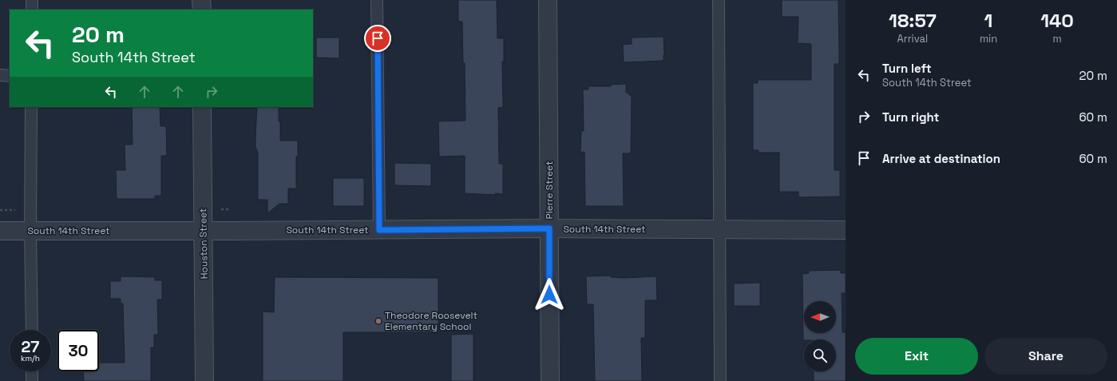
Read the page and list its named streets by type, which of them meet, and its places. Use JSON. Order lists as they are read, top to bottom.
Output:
{
  "streets": {
    "street": ["Pierre Street", "South 14th Street", "Houston Street"]
  },
  "crossings": [
    ["Pierre Street", "South 14th Street"],
    ["South 14th Street", "Houston Street"]
  ],
  "places": ["Theodore Roosevelt Elementary School"],
  "north": "left",
  "page": {
    "eta": [
      "18:57",
      "Arrival",
      "1",
      "min",
      "140",
      "m"
    ],
    "turn": ["20 m", "South 14th Street"],
    "list": [
      {
        "name": "Turn left",
        "note": "South 14th Street",
        "value": "20 m"
      },
      {
        "name": "Turn right",
        "value": "60 m"
      },
      {
        "name": "Arrive at destination",
        "value": "60 m"
      }
    ],
    "speed": "27 km/h",
    "limit": "30",
    "buttons": ["Exit", "Share"]
  }
}
